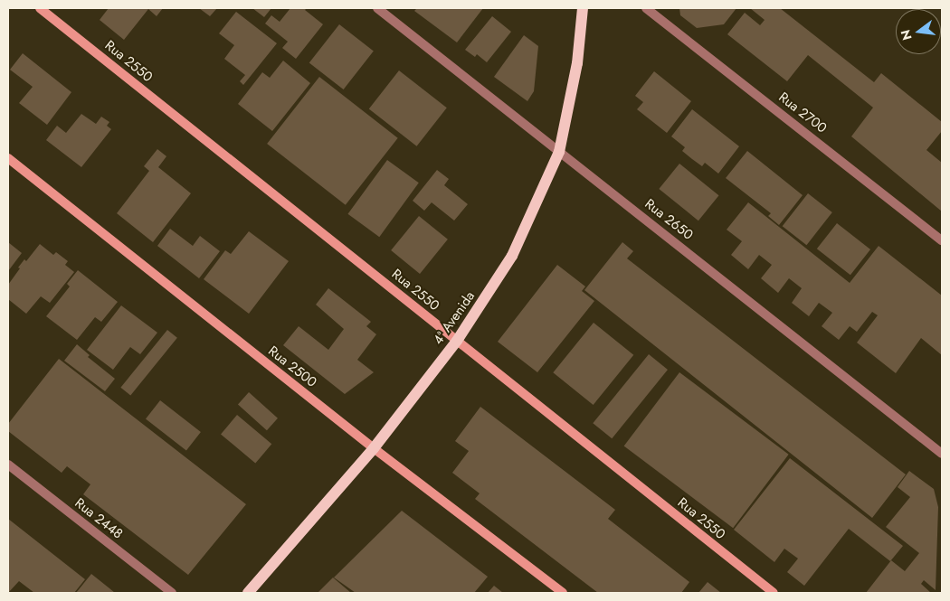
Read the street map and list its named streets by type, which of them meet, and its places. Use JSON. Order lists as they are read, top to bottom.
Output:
{
  "streets": {
    "main road": ["Rua 2550", "4ª Avenida", "Rua 2500"],
    "street": ["Rua 2700", "Rua 2650", "Rua 2448"]
  },
  "crossings": [
    ["Rua 2550", "4ª Avenida"],
    ["Rua 2650", "4ª Avenida"],
    ["4ª Avenida", "Rua 2500"]
  ],
  "north": "left"
}
